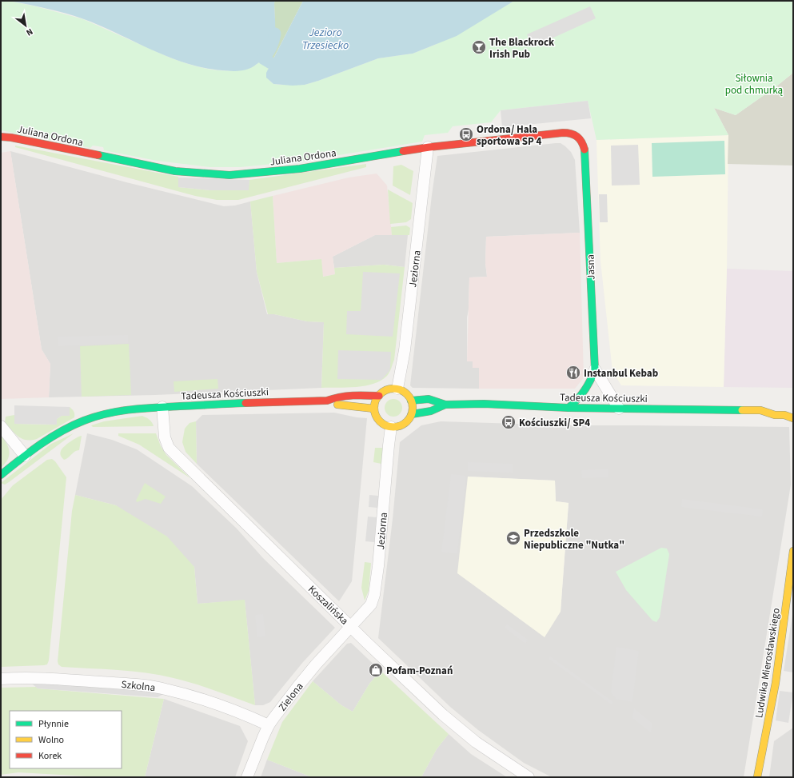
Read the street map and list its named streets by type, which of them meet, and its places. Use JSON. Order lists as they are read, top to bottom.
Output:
{
  "streets": {
    "street": [
      "Juliana Ordona",
      "Jasna",
      "Jeziorna",
      "Tadeusza Kościuszki",
      "Koszalińska",
      "Ludwika Mierosławskiego",
      "Szkolna",
      "Zielona"
    ]
  },
  "crossings": [
    ["Juliana Ordona", "Jasna"],
    ["Juliana Ordona", "Jeziorna"],
    ["Jasna", "Tadeusza Kościuszki"],
    ["Jeziorna", "Tadeusza Kościuszki"],
    ["Jeziorna", "Koszalińska"],
    ["Jeziorna", "Zielona"],
    ["Tadeusza Kościuszki", "Koszalińska"],
    ["Koszalińska", "Zielona"],
    ["Szkolna", "Zielona"]
  ],
  "water": ["Jezioro Trzesiecko"],
  "parks": ["Siłownia pod chmurką"],
  "places": {
    "bar": ["The Blackrock Irish Pub"],
    "bus stop": ["Ordona/ Hala sportowa SP 4", "Kościuszki/ SP4"],
    "restaurant": ["Instanbul Kebab"],
    "school or university": ["Przedszkole Niepubliczne \"Nutka\""],
    "shop": ["Pofam-Poznań"]
  },
  "legend": ["Płynnie", "Wolno", "Korek"],
  "north": "bottom right"
}
